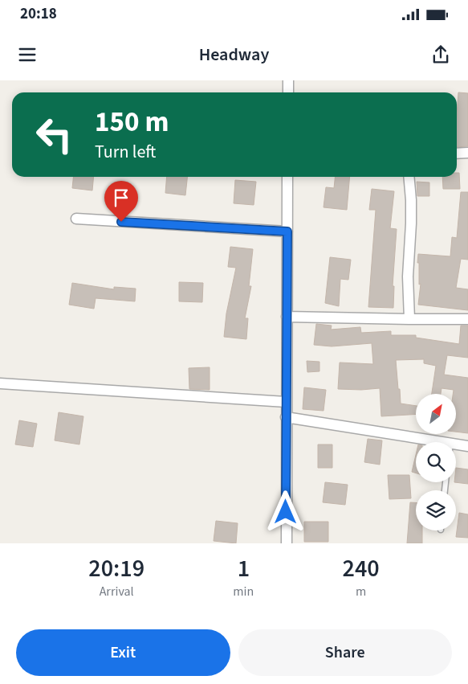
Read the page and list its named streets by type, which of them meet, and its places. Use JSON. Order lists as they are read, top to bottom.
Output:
{
  "north": "top right",
  "page": {
    "status": "20:18",
    "header": "Headway",
    "turn": ["150 m", "Turn left"],
    "eta": [
      "20:19",
      "Arrival",
      "1",
      "min",
      "240",
      "m"
    ],
    "buttons": ["Exit", "Share"]
  }
}
